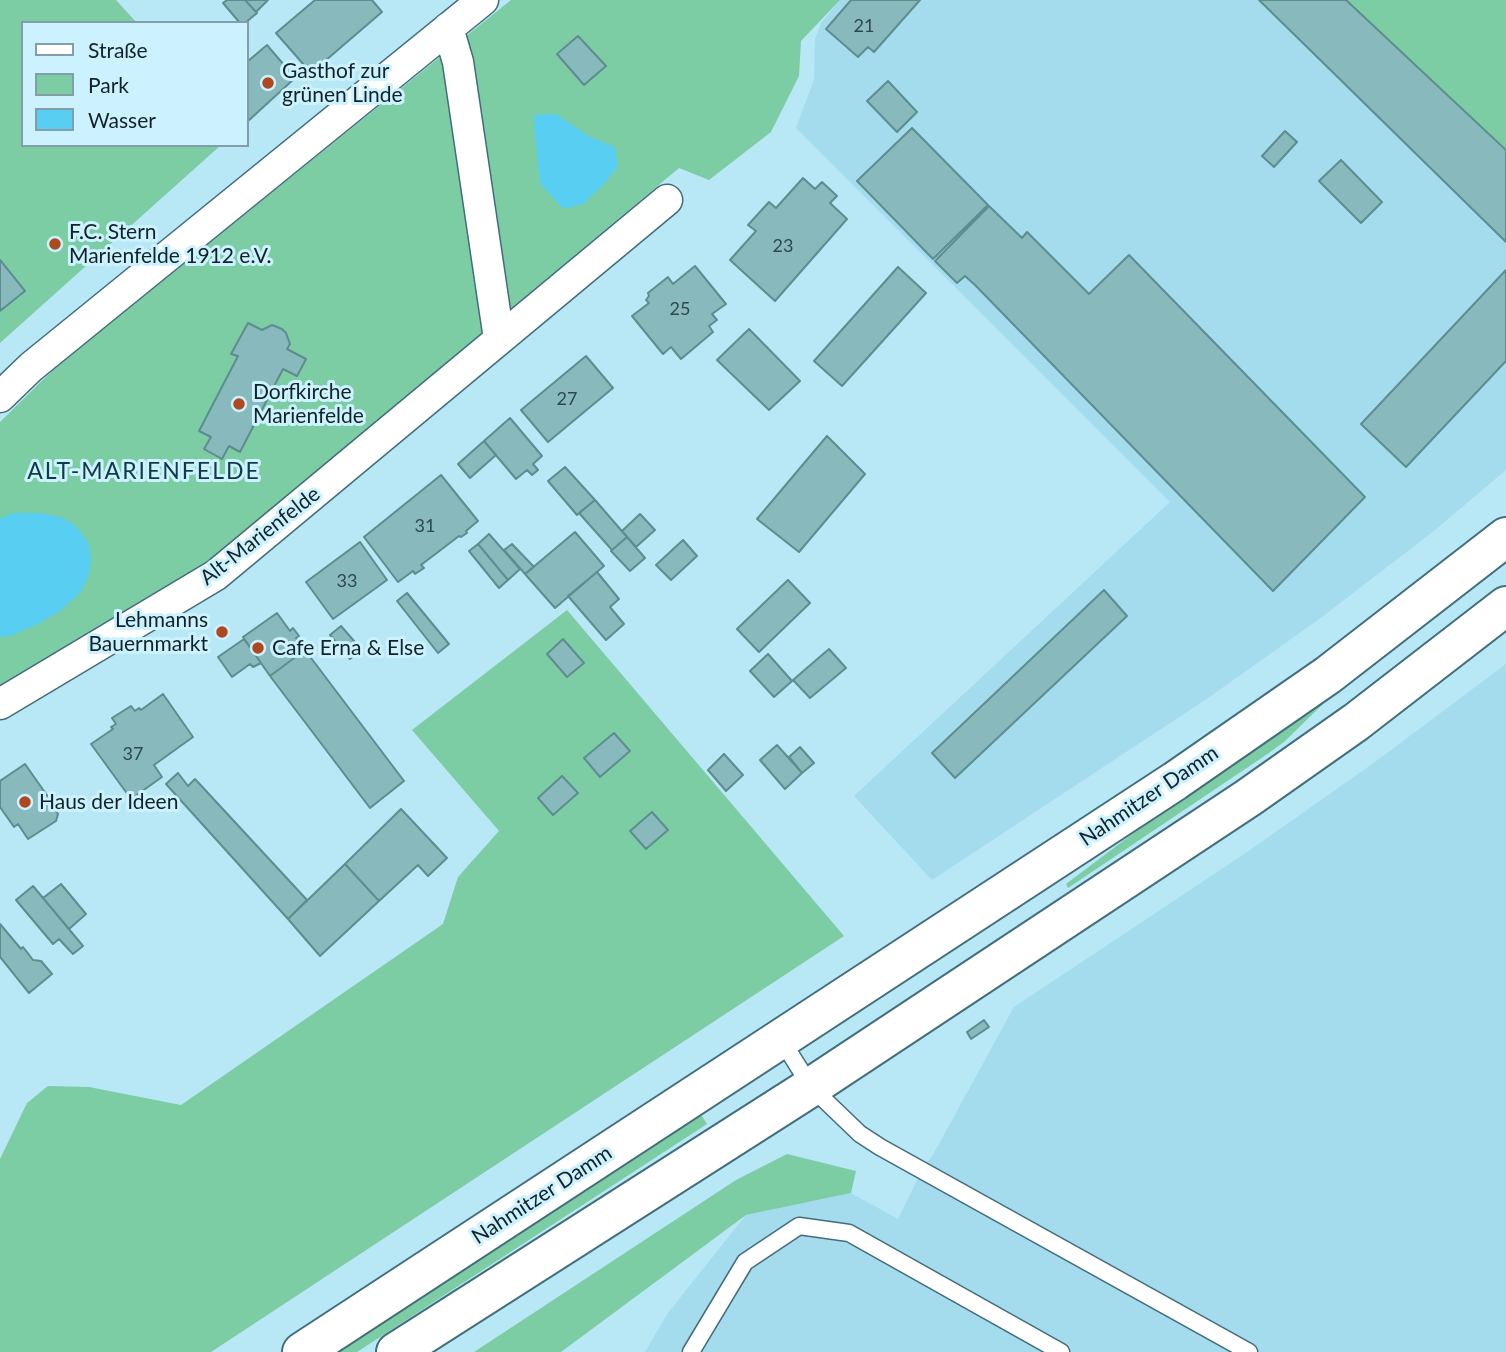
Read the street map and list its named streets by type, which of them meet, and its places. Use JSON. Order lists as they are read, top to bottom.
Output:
{
  "streets": {
    "main road": ["Nahmitzer Damm"],
    "street": ["Alt-Marienfelde"]
  },
  "districts": ["ALT-MARIENFELDE"],
  "places": [
    "Gasthof zur grünen Linde",
    "F.C. Stern Marienfelde 1912 e.V.",
    "Dorfkirche Marienfelde",
    "Lehmanns Bauernmarkt",
    "Cafe Erna & Else",
    "Haus der Ideen"
  ],
  "house_numbers": [
    "21",
    "23",
    "25",
    "27",
    "31",
    "33",
    "37"
  ],
  "legend": ["Straße", "Park", "Wasser"]
}
